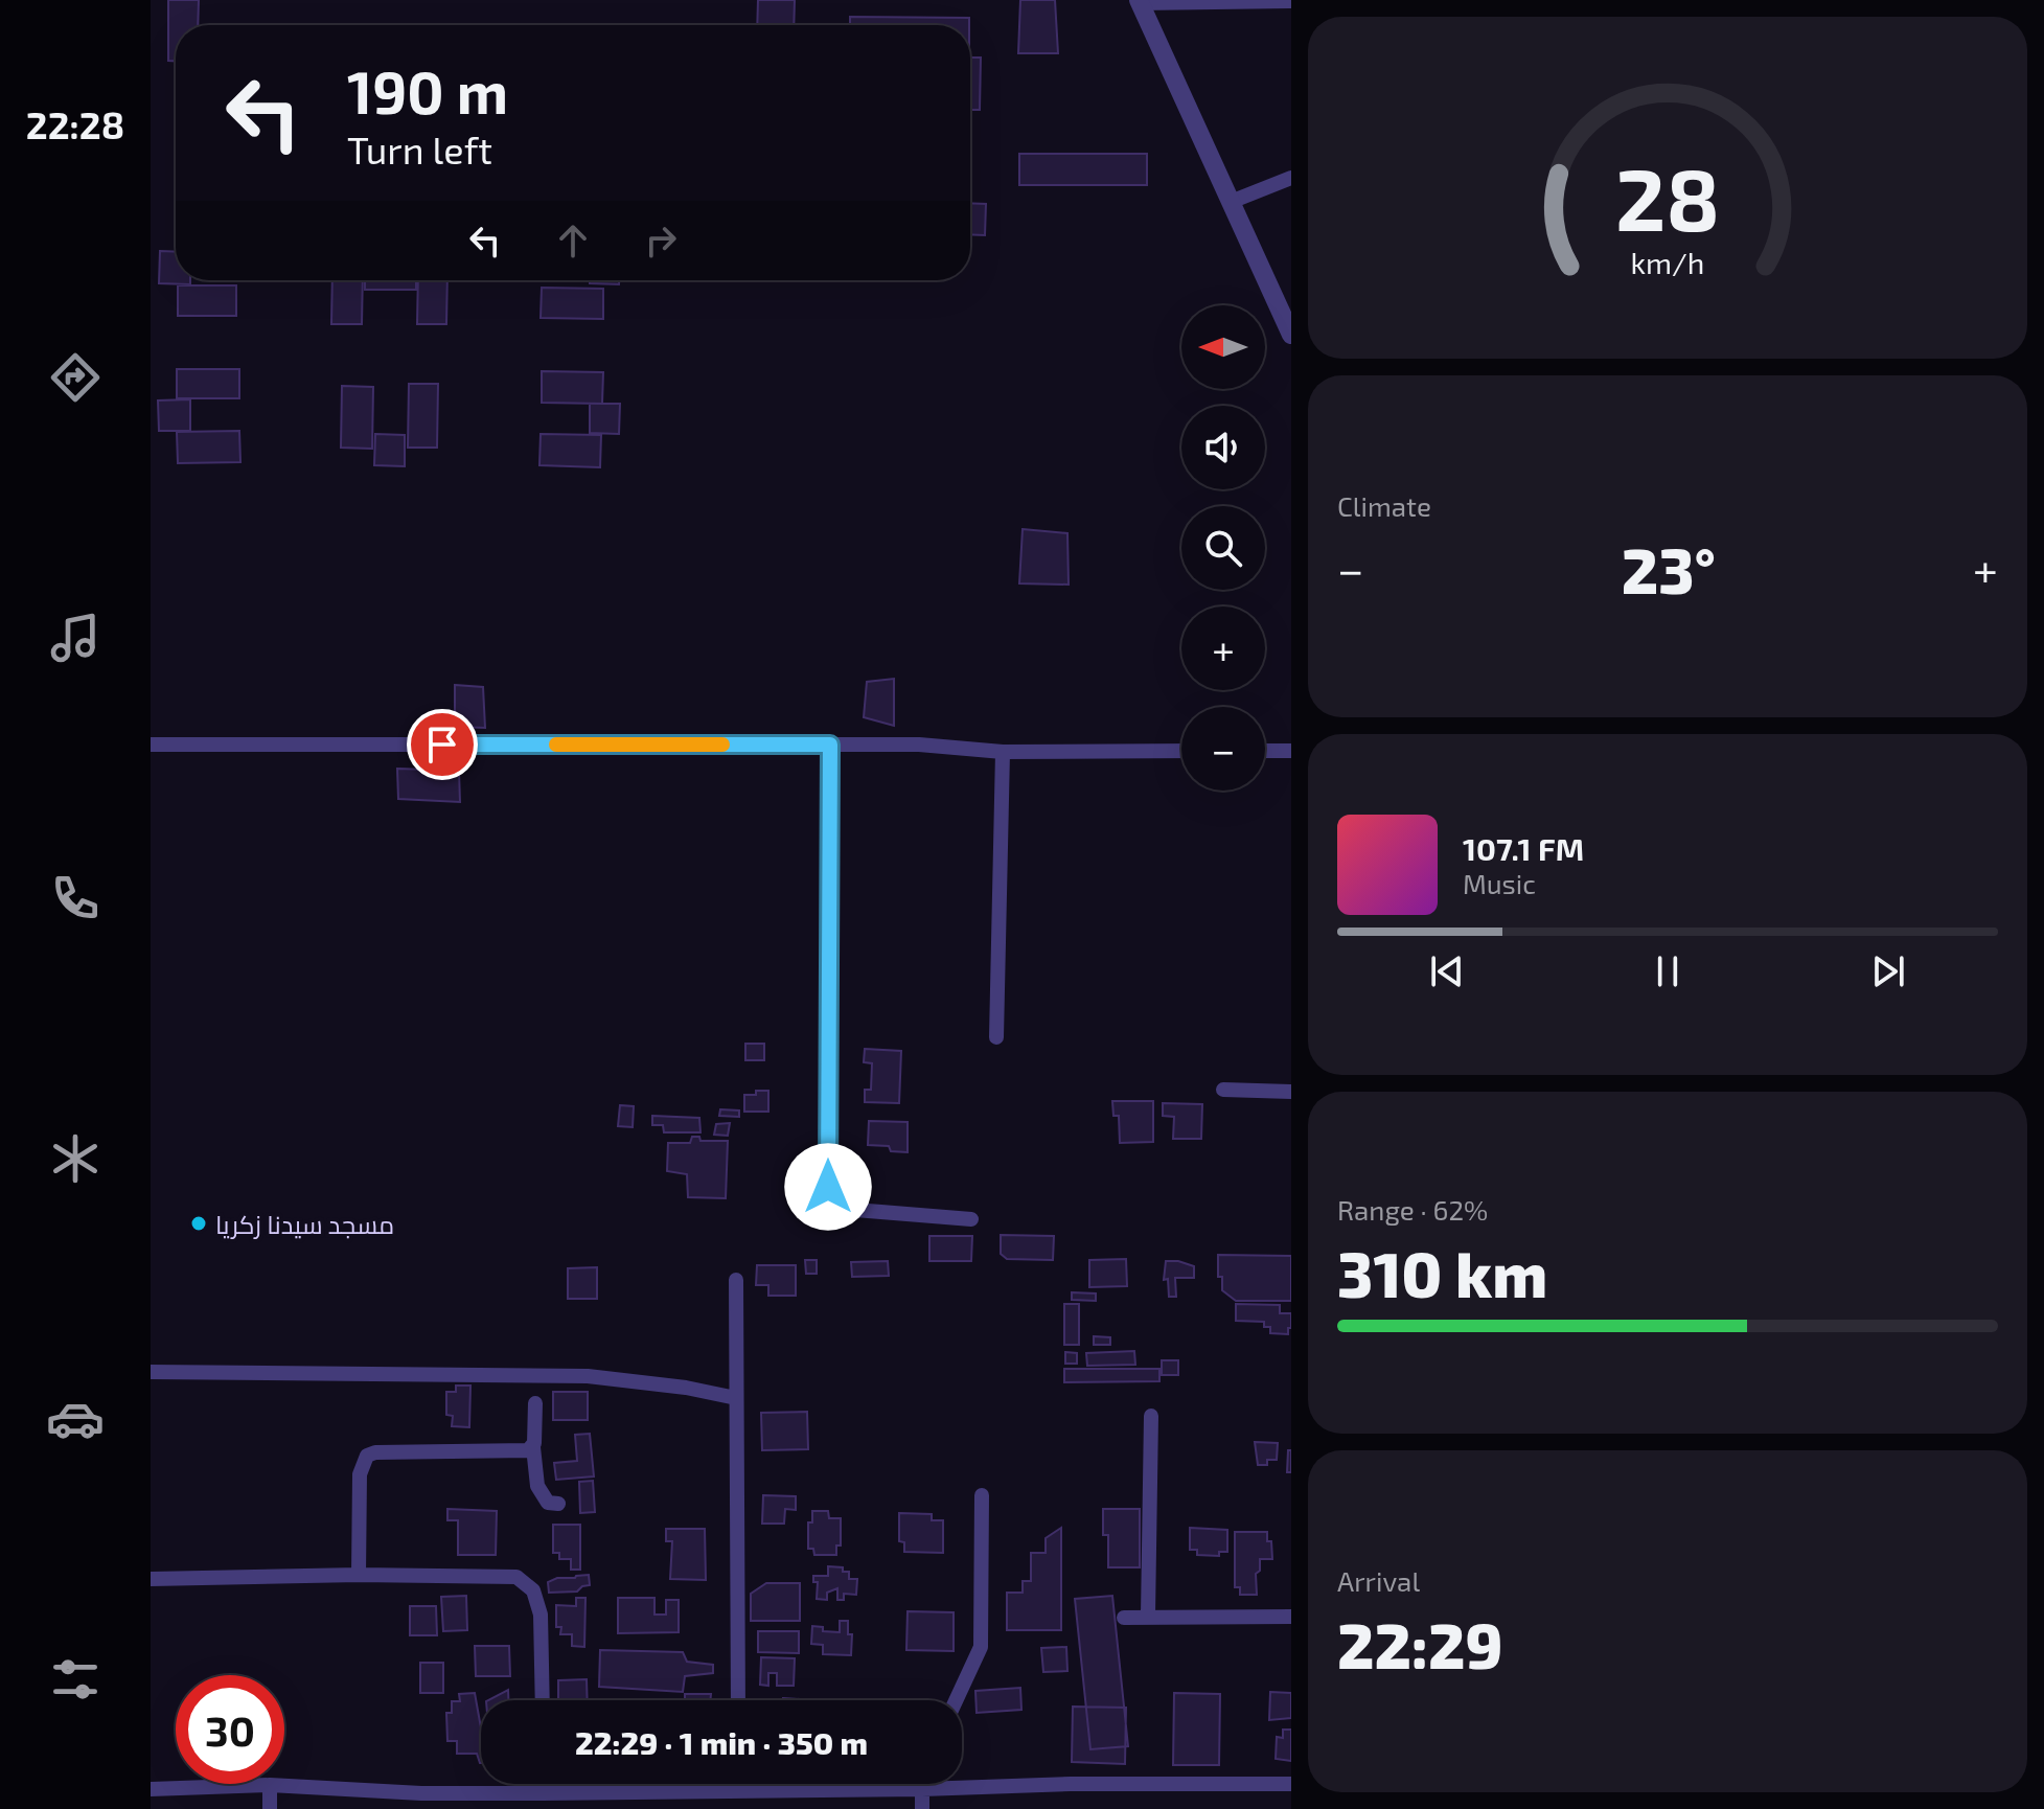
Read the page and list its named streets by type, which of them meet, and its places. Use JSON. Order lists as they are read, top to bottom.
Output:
{
  "places": ["مسجد سيدنا زكريا"],
  "north": "left",
  "page": {
    "tabs": "22:28",
    "turn": ["190 m", "Turn left"],
    "map_buttons": ["+", "−"],
    "tile": [
      "Climate",
      ["Range · 62%", "310 km"],
      ["Arrival", "22:29"]
    ],
    "heat": ["−", "23°", "+"],
    "song": ["107.1 FM", "Music"],
    "limit": "30",
    "trip": "22:29 · 1 min · 350 m",
    "gauge": ["28", "km/h"]
  }
}
